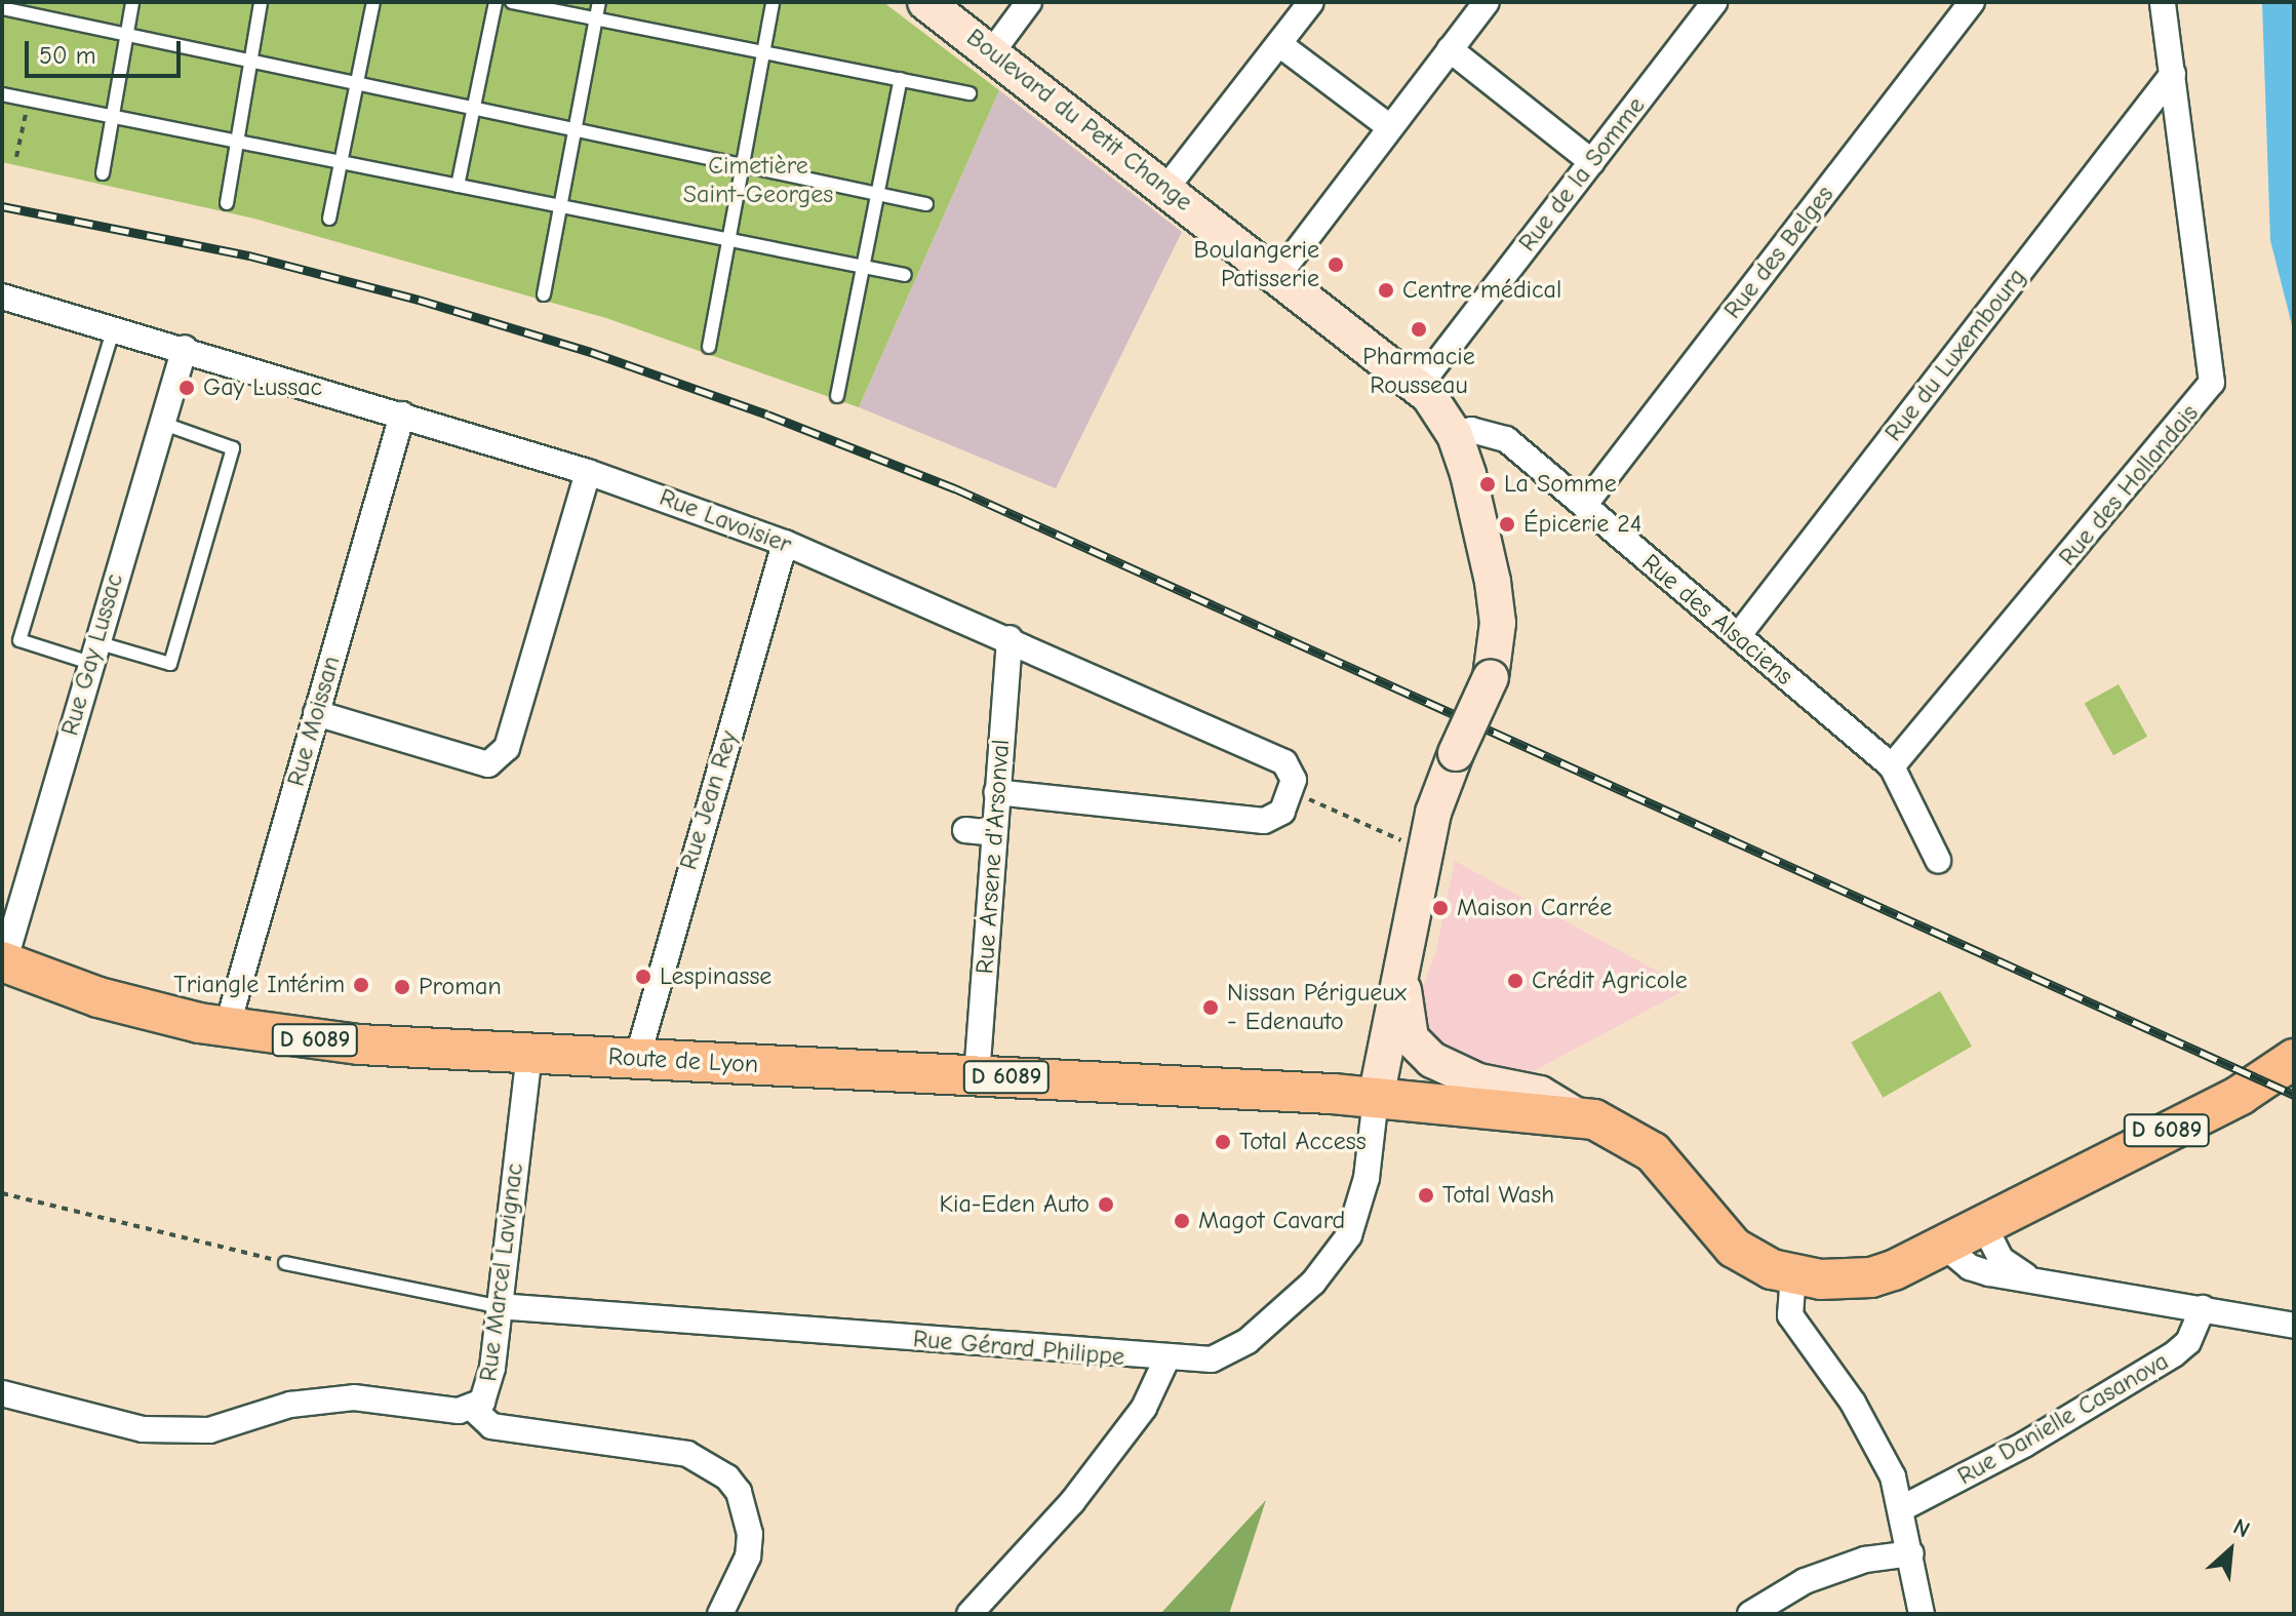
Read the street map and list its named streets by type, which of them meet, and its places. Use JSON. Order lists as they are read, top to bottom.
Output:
{
  "streets": {
    "main road": ["Boulevard du Petit Change", "D 6089", "Route de Lyon"],
    "street": [
      "Rue de la Somme",
      "Rue des Belges",
      "Rue du Luxembourg",
      "Rue des Hollandais",
      "Rue Lavoisier",
      "Rue des Alsaciens",
      "Rue Gay Lussac",
      "Rue Moissan",
      "Rue Jean Rey",
      "Rue Arsene d'Arsonval",
      "Rue Marcel Lavignac",
      "Rue Gérard Philippe",
      "Rue Danielle Casanova"
    ]
  },
  "crossings": [
    ["Boulevard du Petit Change", "Rue de la Somme"],
    ["Boulevard du Petit Change", "Rue des Alsaciens"],
    ["Boulevard du Petit Change", "D 6089"],
    ["Boulevard du Petit Change", "Route de Lyon"],
    ["Boulevard du Petit Change", "Rue Gérard Philippe"],
    ["Rue des Belges", "Rue des Alsaciens"],
    ["Rue du Luxembourg", "Rue des Hollandais"],
    ["Rue du Luxembourg", "Rue des Alsaciens"],
    ["Rue des Hollandais", "Rue des Alsaciens"],
    ["Rue Lavoisier", "Rue Gay Lussac"],
    ["Rue Lavoisier", "Rue Moissan"],
    ["Rue Lavoisier", "Rue Jean Rey"],
    ["Rue Lavoisier", "Rue Arsene d'Arsonval"],
    ["Rue Gay Lussac", "Route de Lyon"],
    ["Rue Moissan", "Route de Lyon"],
    ["Rue Jean Rey", "Route de Lyon"],
    ["Rue Arsene d'Arsonval", "Route de Lyon"],
    ["D 6089", "Route de Lyon"],
    ["D 6089", "Rue Gérard Philippe"],
    ["Route de Lyon", "Rue Marcel Lavignac"],
    ["Route de Lyon", "Rue Gérard Philippe"],
    ["Rue Marcel Lavignac", "Rue Gérard Philippe"]
  ],
  "parks": ["Cimetière Saint-Georges"],
  "places": [
    "Boulangerie Patisserie",
    "Centre médical",
    "Pharmacie Rousseau",
    "Gay Lussac",
    "La Somme",
    "Épicerie 24",
    "Maison Carrée",
    "Lespinasse",
    "Crédit Agricole",
    "Triangle Intérim",
    "Proman",
    "Nissan Périgueux - Edenauto",
    "Total Access",
    "Total Wash",
    "Kia-Eden Auto",
    "Magot Cavard"
  ],
  "scale_bar": "50 m",
  "north": "top right"
}
